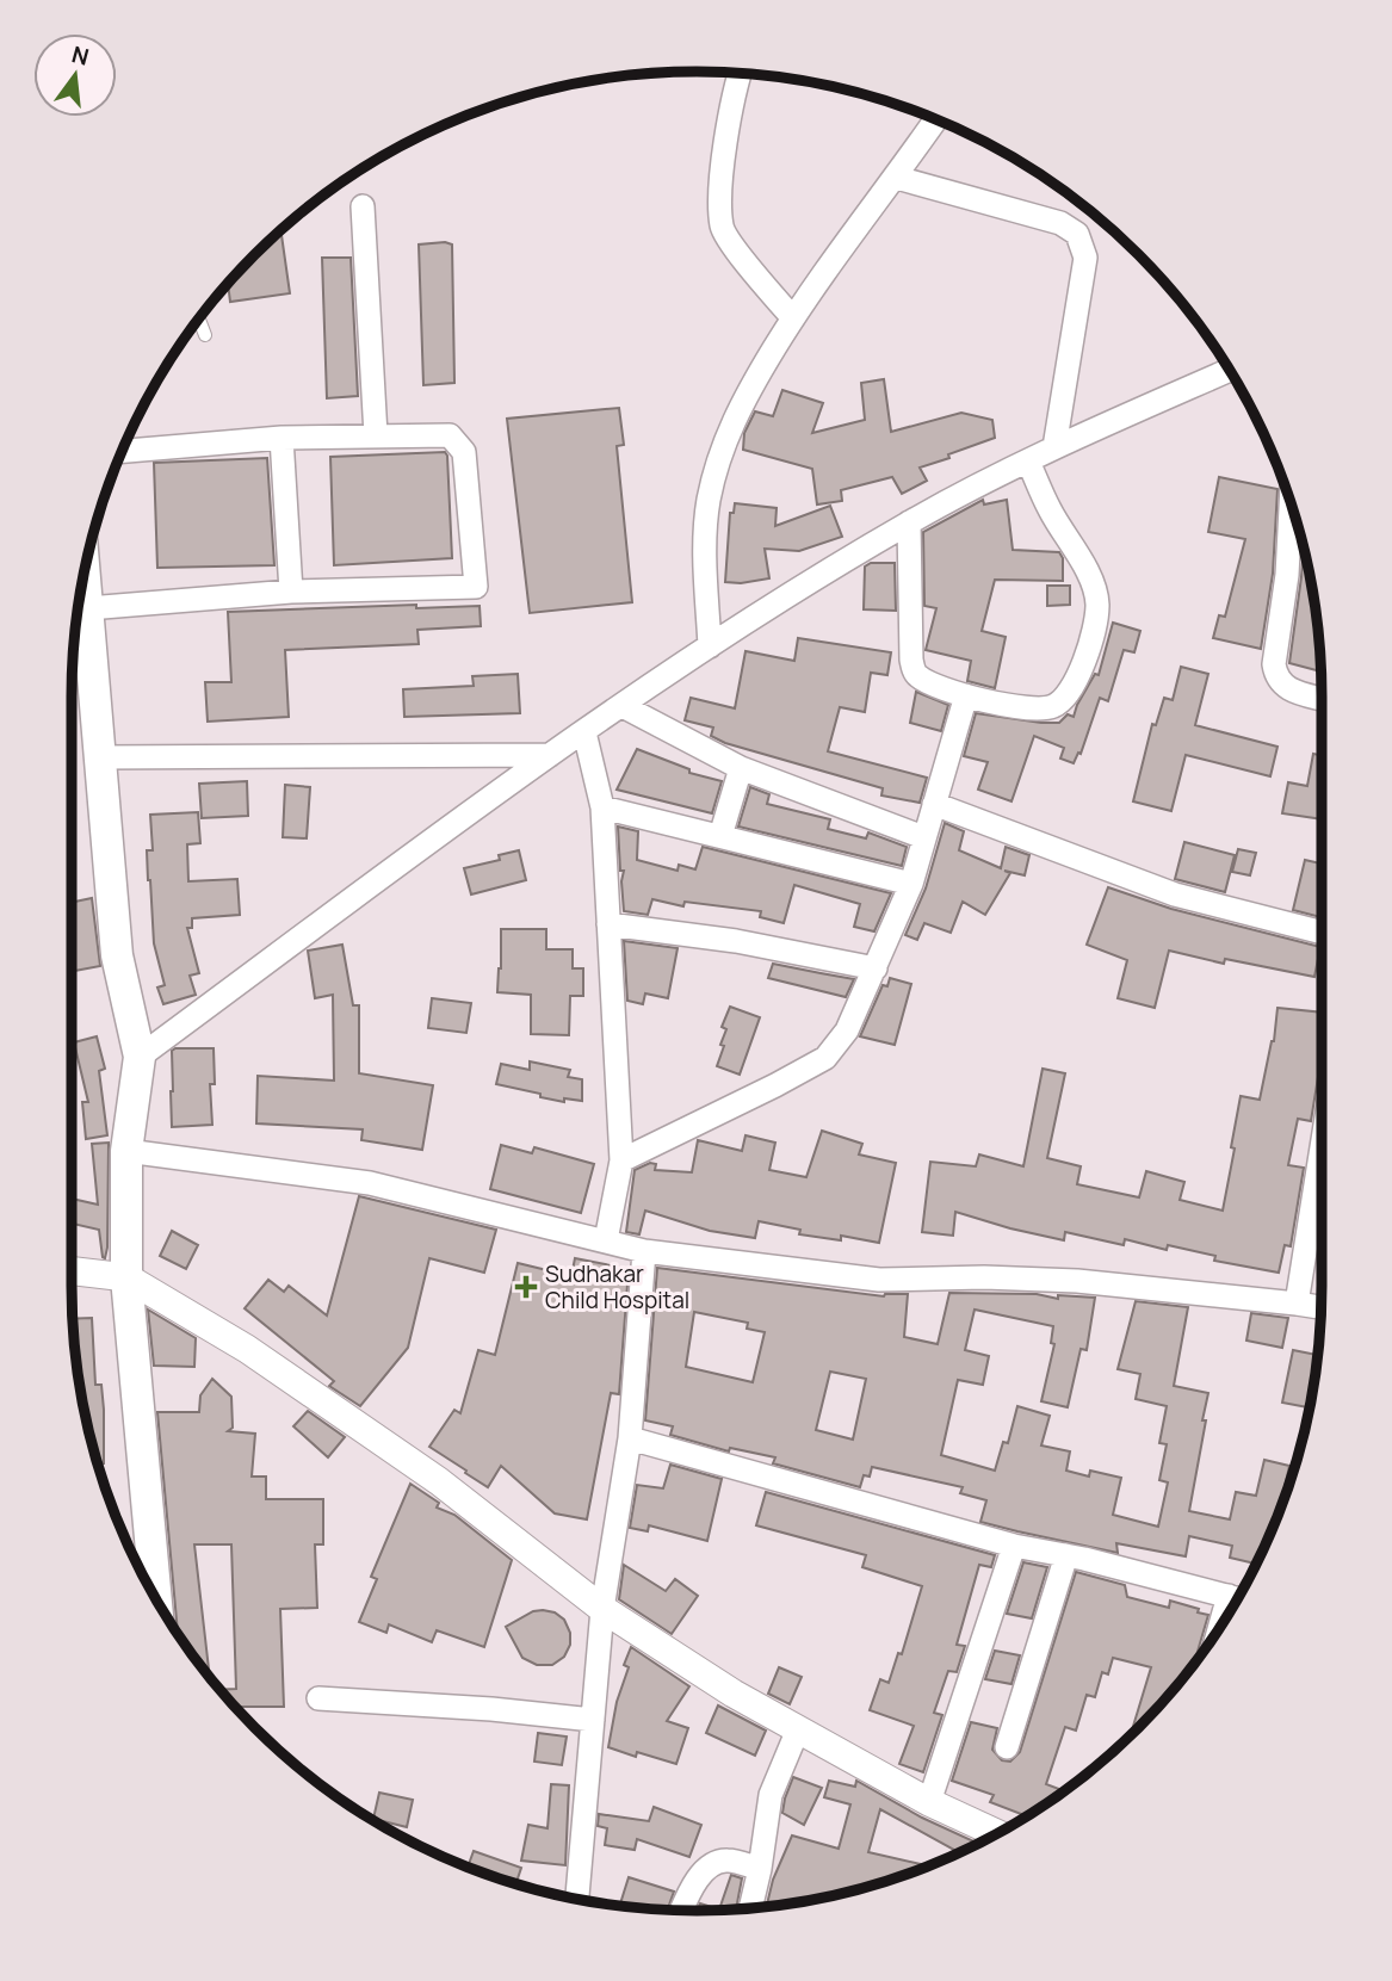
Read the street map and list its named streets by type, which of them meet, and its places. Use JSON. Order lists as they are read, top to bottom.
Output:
{
  "places": {
    "health": ["Sudhakar Child Hospital"]
  },
  "north": "top"
}
